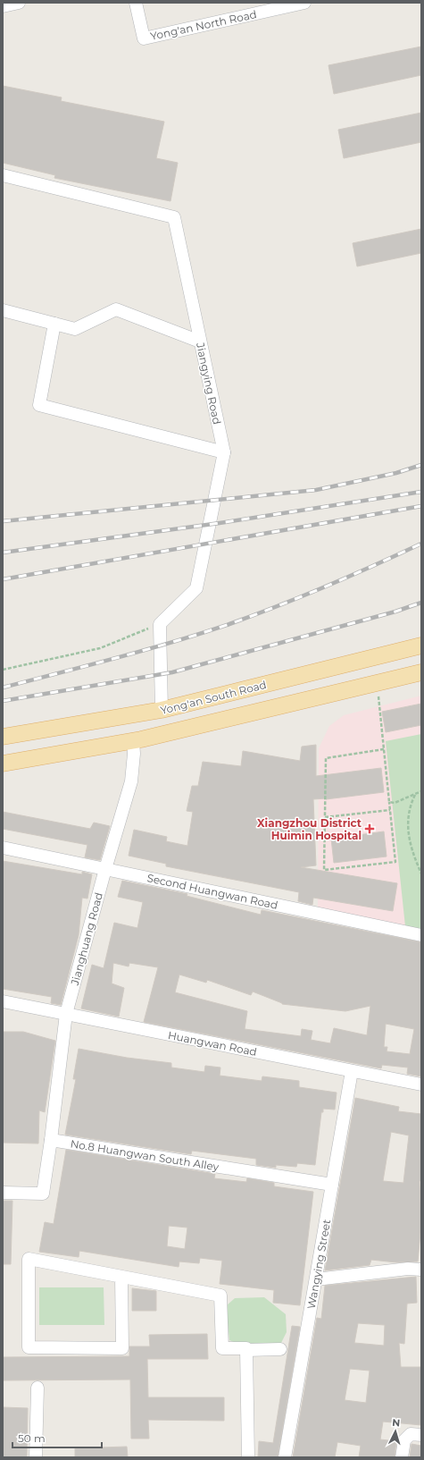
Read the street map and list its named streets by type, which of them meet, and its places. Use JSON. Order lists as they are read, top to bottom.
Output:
{
  "streets": {
    "main road": ["Yong'an South Road"],
    "street": [
      "Yong'an North Road",
      "Jiangying Road",
      "Second Huangwan Road",
      "Jianghuang Road",
      "Huangwan Road",
      "No.8 Huangwan South Alley",
      "Wangying Street"
    ]
  },
  "crossings": [
    ["Second Huangwan Road", "Jianghuang Road"],
    ["Jianghuang Road", "Huangwan Road"],
    ["Jianghuang Road", "No.8 Huangwan South Alley"],
    ["Huangwan Road", "Wangying Street"],
    ["No.8 Huangwan South Alley", "Wangying Street"]
  ],
  "places": {
    "health": ["Xiangzhou District Huimin Hospital"]
  },
  "scale_bar": "50 m",
  "north": "top"
}
